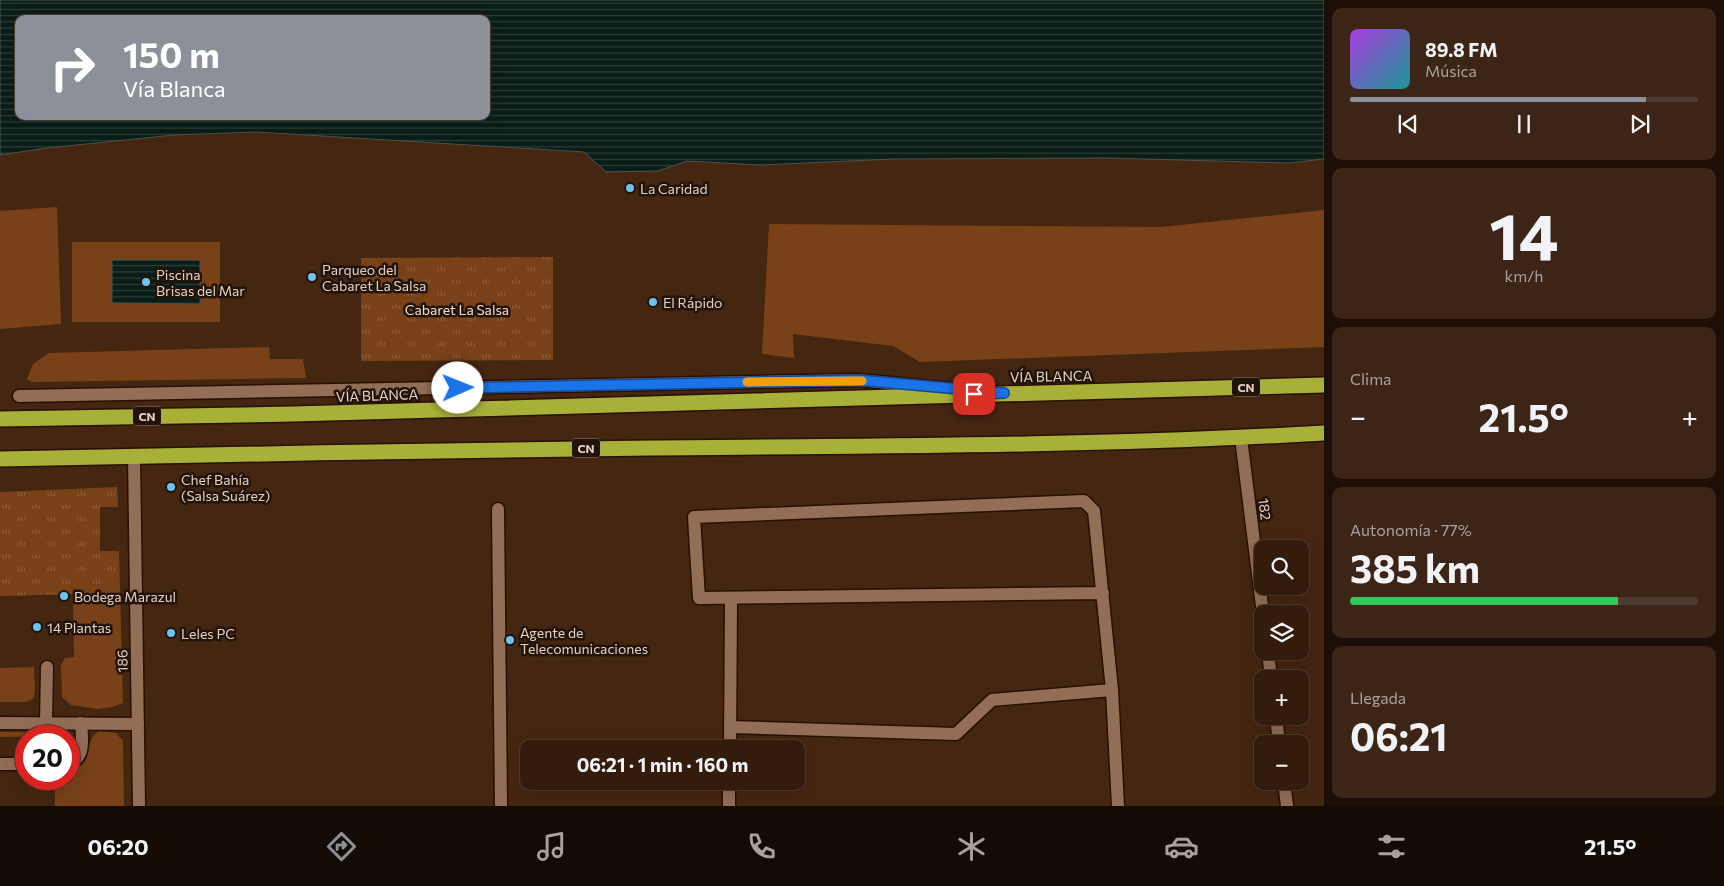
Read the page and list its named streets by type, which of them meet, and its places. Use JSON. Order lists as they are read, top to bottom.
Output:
{
  "streets": {
    "highway": ["VÍA BLANCA", "CN"],
    "street": ["182", "186"]
  },
  "crossings": [
    ["CN", "182"],
    ["CN", "186"]
  ],
  "parks": ["Cabaret La Salsa"],
  "places": [
    "La Caridad",
    "Parqueo del Cabaret La Salsa",
    "Piscina Brisas del Mar",
    "El Rápido",
    "Chef Bahía (Salsa Suárez)",
    "Bodega Marazul",
    "14 Plantas",
    "Leles PC",
    "Agente de Telecomunicaciones"
  ],
  "page": {
    "turn": ["150 m", "Vía Blanca"],
    "song": ["89.8 FM", "Música"],
    "tile": [
      ["14", "km/h"],
      "Clima",
      ["Autonomía · 77%", "385 km"],
      ["Llegada", "06:21"]
    ],
    "heat": ["−", "21.5°", "+"],
    "map_buttons": ["+", "−"],
    "limit": "20",
    "trip": "06:21 · 1 min · 160 m",
    "tabs": ["06:20", "21.5°"]
  }
}
